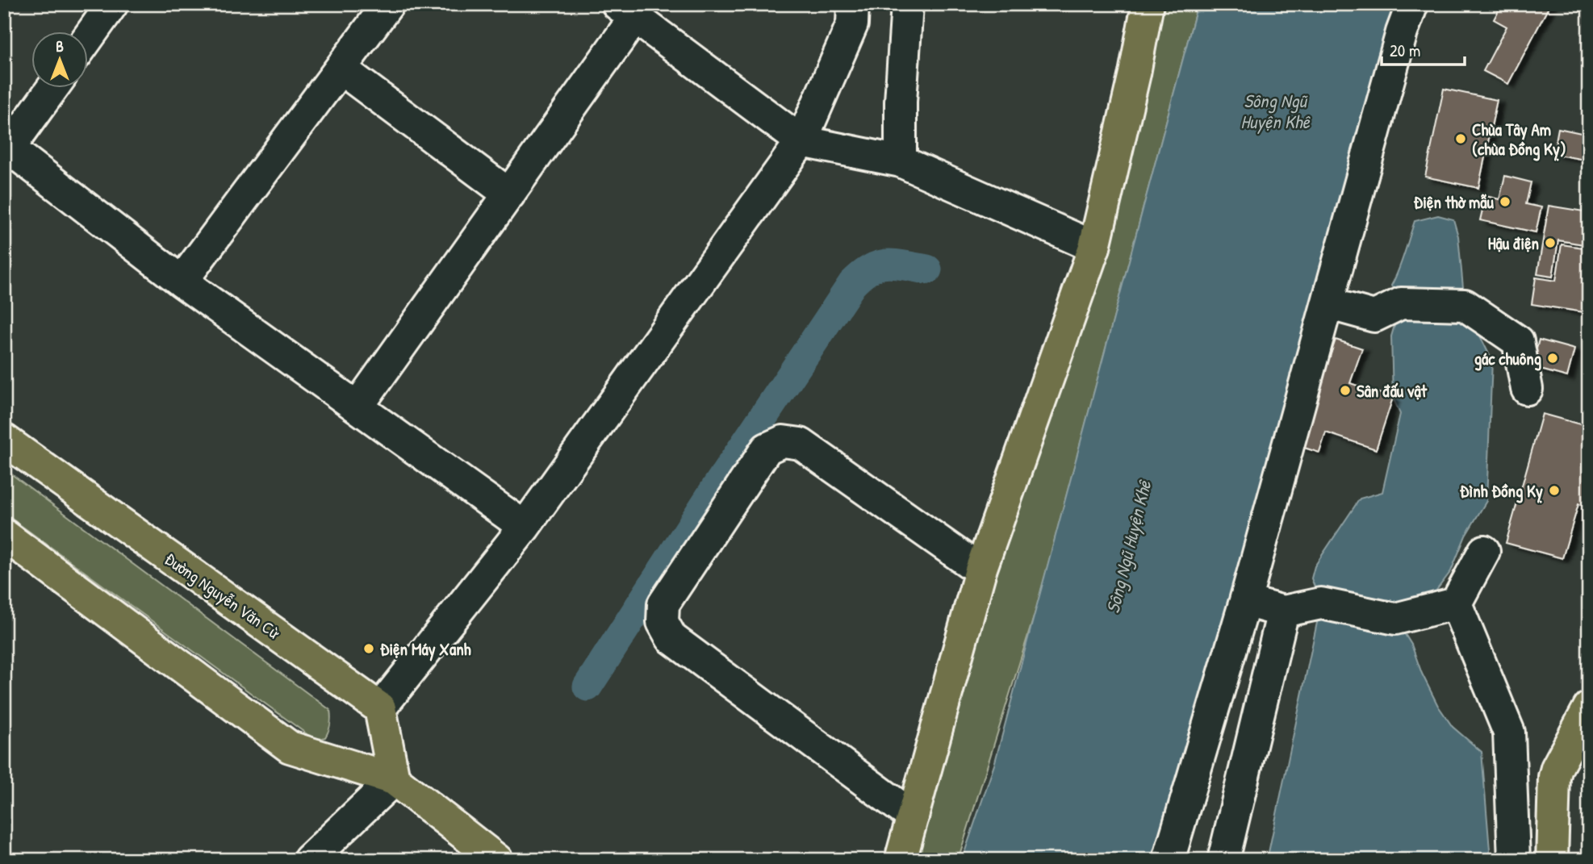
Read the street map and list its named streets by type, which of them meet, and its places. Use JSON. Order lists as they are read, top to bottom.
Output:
{
  "streets": {
    "main road": ["Đường Nguyễn Văn Cừ"]
  },
  "water": ["Sông Ngũ Huyện Khê"],
  "places": [
    "Chùa Tây Am (chùa Đồng Kỵ)",
    "Điện thờ mẫu",
    "Hậu điện",
    "gác chuông",
    "Sân đấu vật",
    "Đình Đồng Kỵ",
    "Điện Máy Xanh"
  ],
  "scale_bar": "20 m",
  "north": "top"
}
